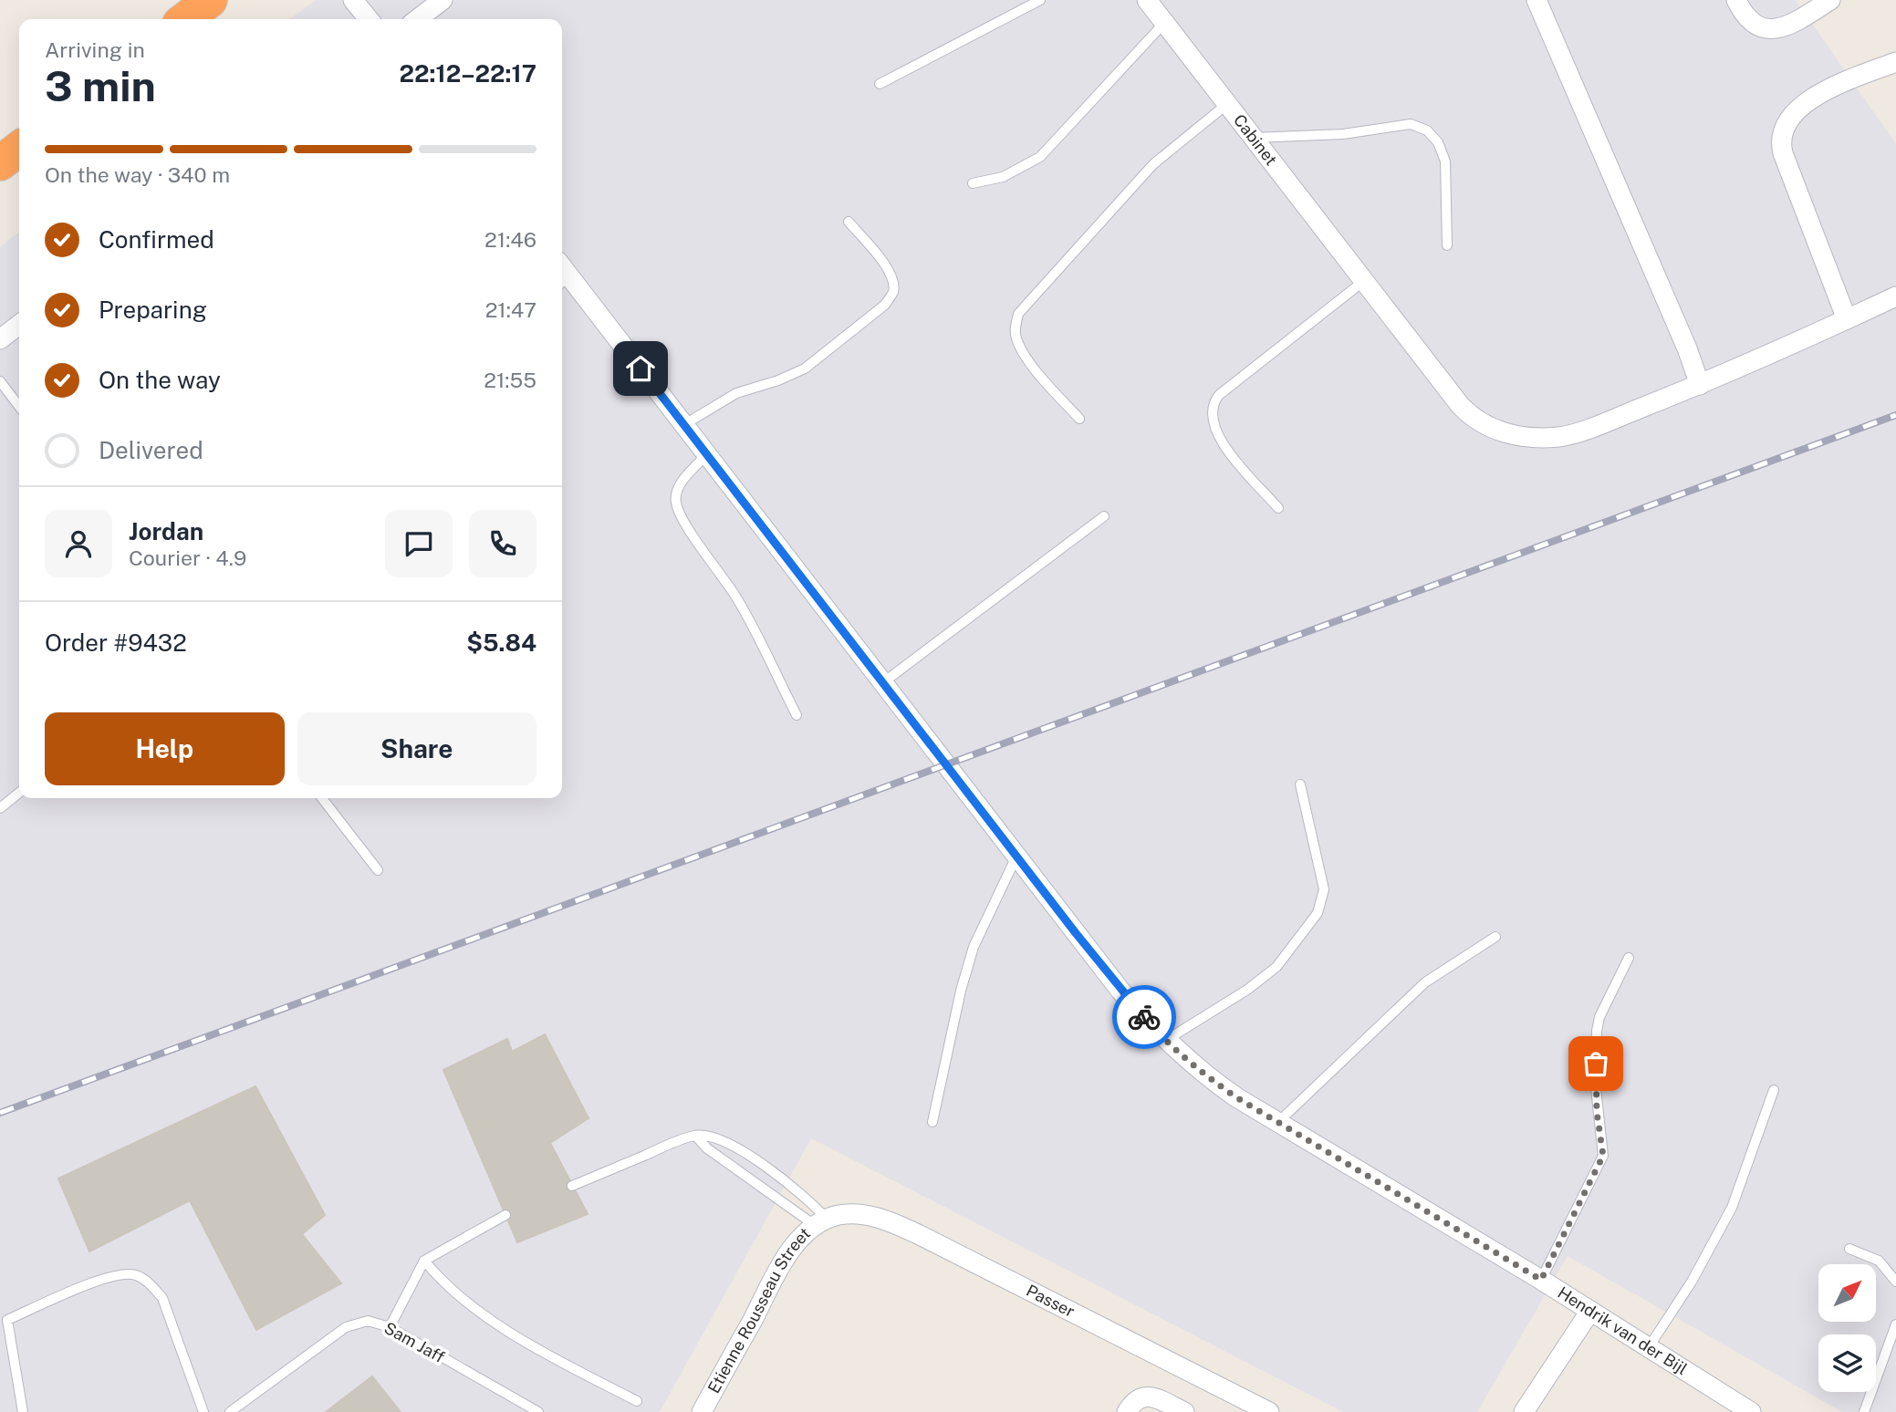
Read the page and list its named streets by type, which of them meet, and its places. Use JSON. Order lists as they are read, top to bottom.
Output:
{
  "streets": {
    "street": [
      "Cabinet",
      "Passer",
      "Etienne Rousseau Street",
      "Hendrik van der Bijl"
    ],
    "lane": ["Sam Jaff"]
  },
  "crossings": [
    ["Passer", "Etienne Rousseau Street"]
  ],
  "north": "top right",
  "page": {
    "heading": ["3 min", "Arriving in", "22:12–22:17"],
    "panel": [
      "Jordan",
      "Courier · 4.9",
      "Order #9432",
      "$5.84"
    ],
    "bar": "On the way · 340 m",
    "list": [
      ["Confirmed", "21:46"],
      ["Preparing", "21:47"],
      ["On the way", "21:55"],
      "Delivered"
    ],
    "buttons": ["Help", "Share"]
  }
}
